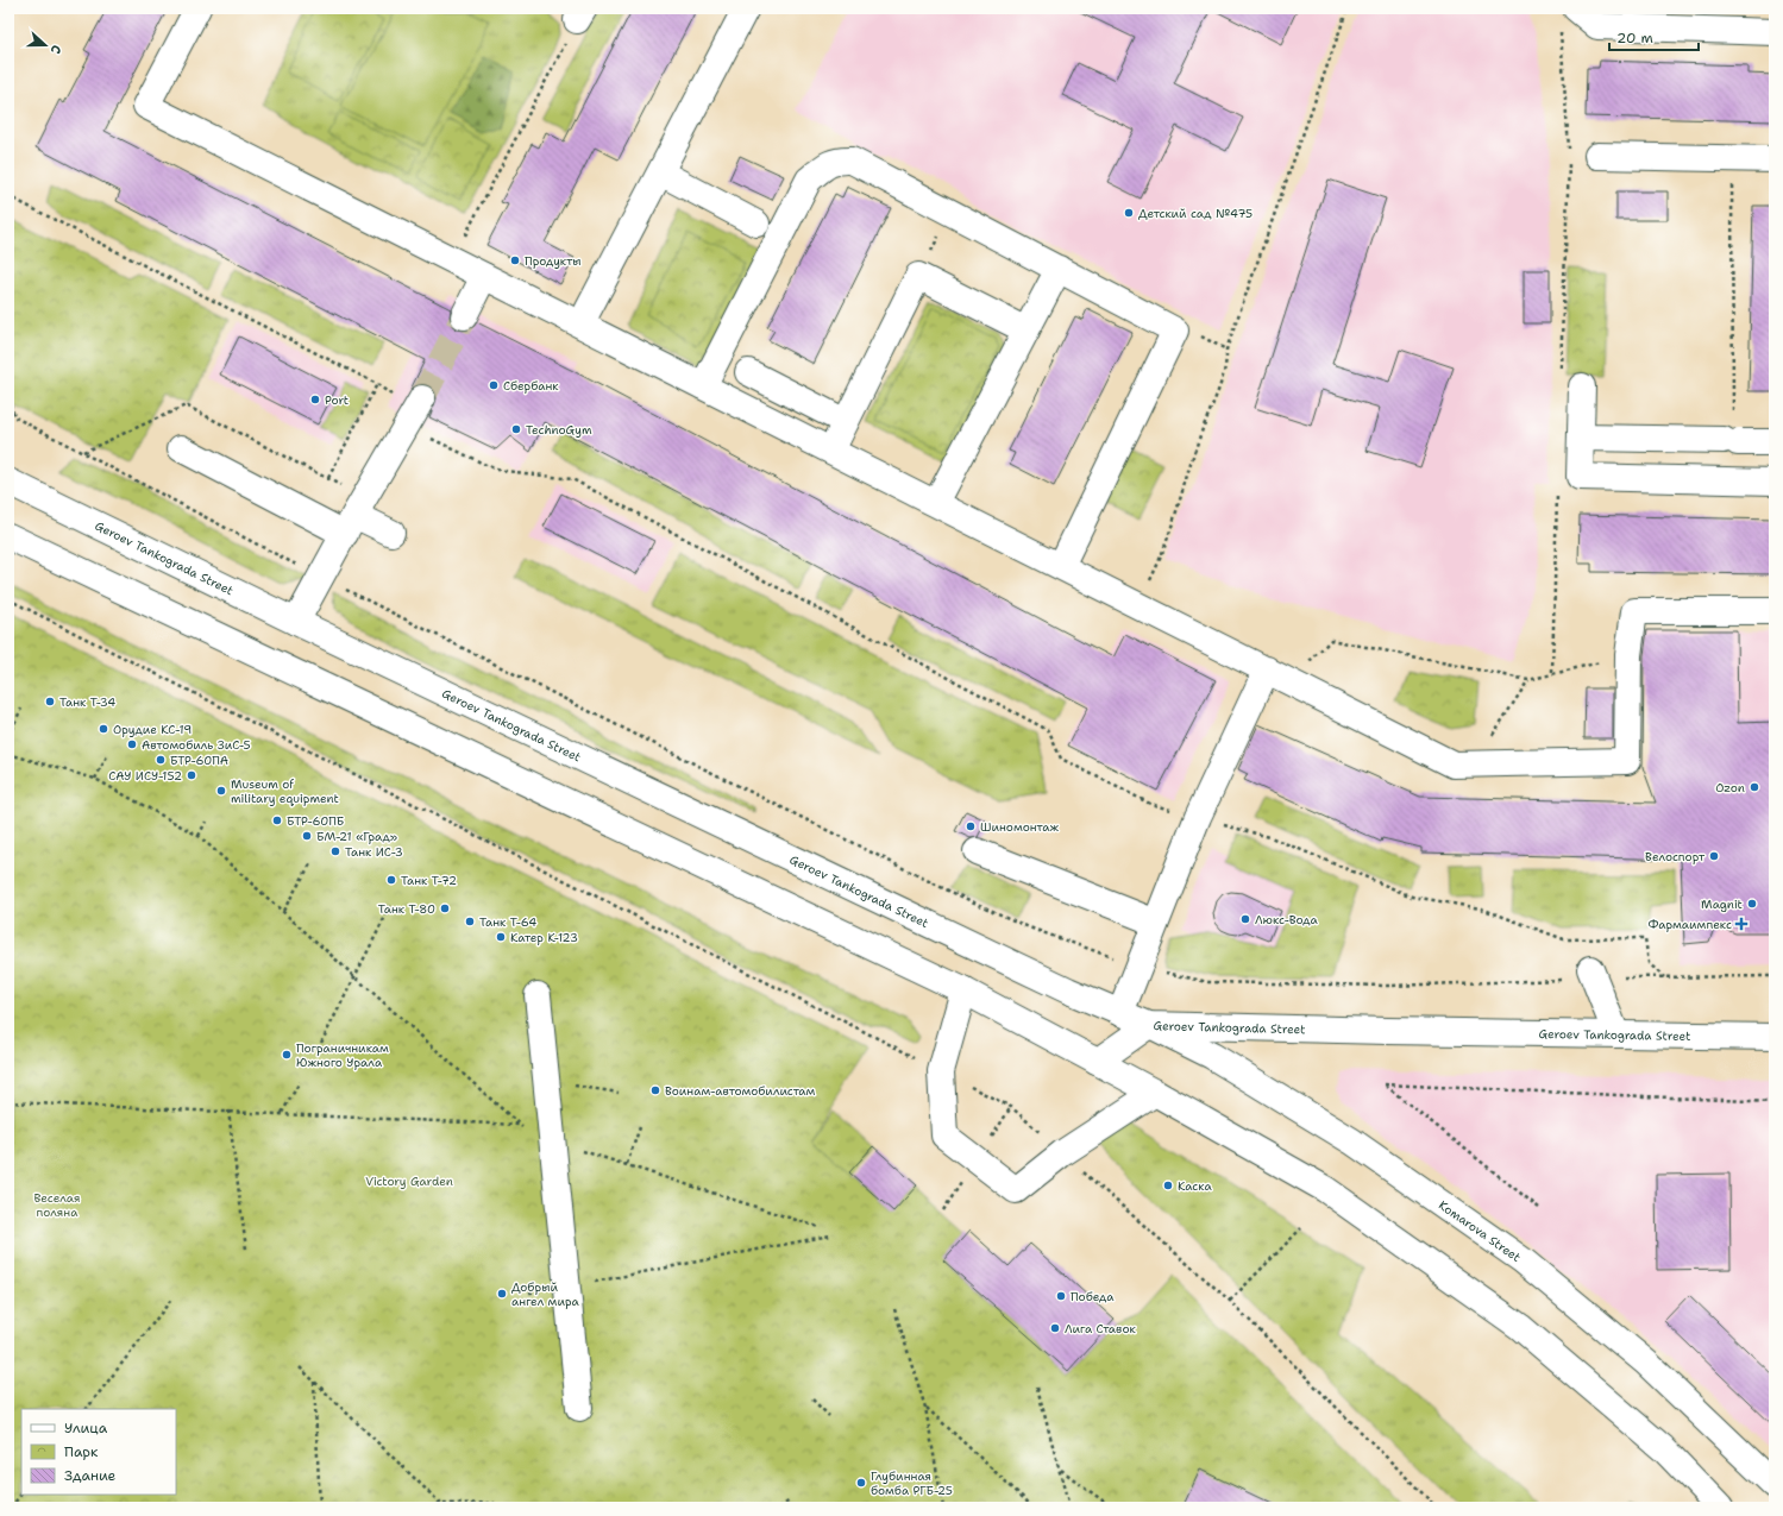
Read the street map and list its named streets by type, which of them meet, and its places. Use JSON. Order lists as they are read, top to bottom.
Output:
{
  "streets": {
    "main road": ["Geroev Tankograda Street", "Komarova Street"]
  },
  "crossings": [
    ["Geroev Tankograda Street", "Komarova Street"]
  ],
  "parks": ["Victory Garden", "Веселая поляна"],
  "places": {
    "other": [
      "Детский сад №475",
      "Продукты",
      "Сбербанк",
      "Port",
      "TechnoGym",
      "Танк Т-34",
      "Орудие КС-19",
      "Автомобиль ЗиС-5",
      "БТР-60ПА",
      "САУ ИСУ-152",
      "Ozon",
      "Museum of military equipment",
      "БТР-60ПБ",
      "Шиномонтаж",
      "БМ-21 «Град»",
      "Танк ИС-3",
      "Велоспорт",
      "Танк Т-72",
      "Magnit",
      "Танк Т-80",
      "Люкс-Вода",
      "Танк Т-64",
      "Катер К-123",
      "Пограничникам Южного Урала",
      "Воинам-автомобилистам",
      "Каска",
      "Добрый ангел мира",
      "Победа",
      "Лига Ставок",
      "Глубинная бомба РГБ-25"
    ],
    "health": ["Фармаимпекс"]
  },
  "legend": ["Улица", "Парк", "Здание"],
  "scale_bar": "20 m",
  "north": "right"
}
